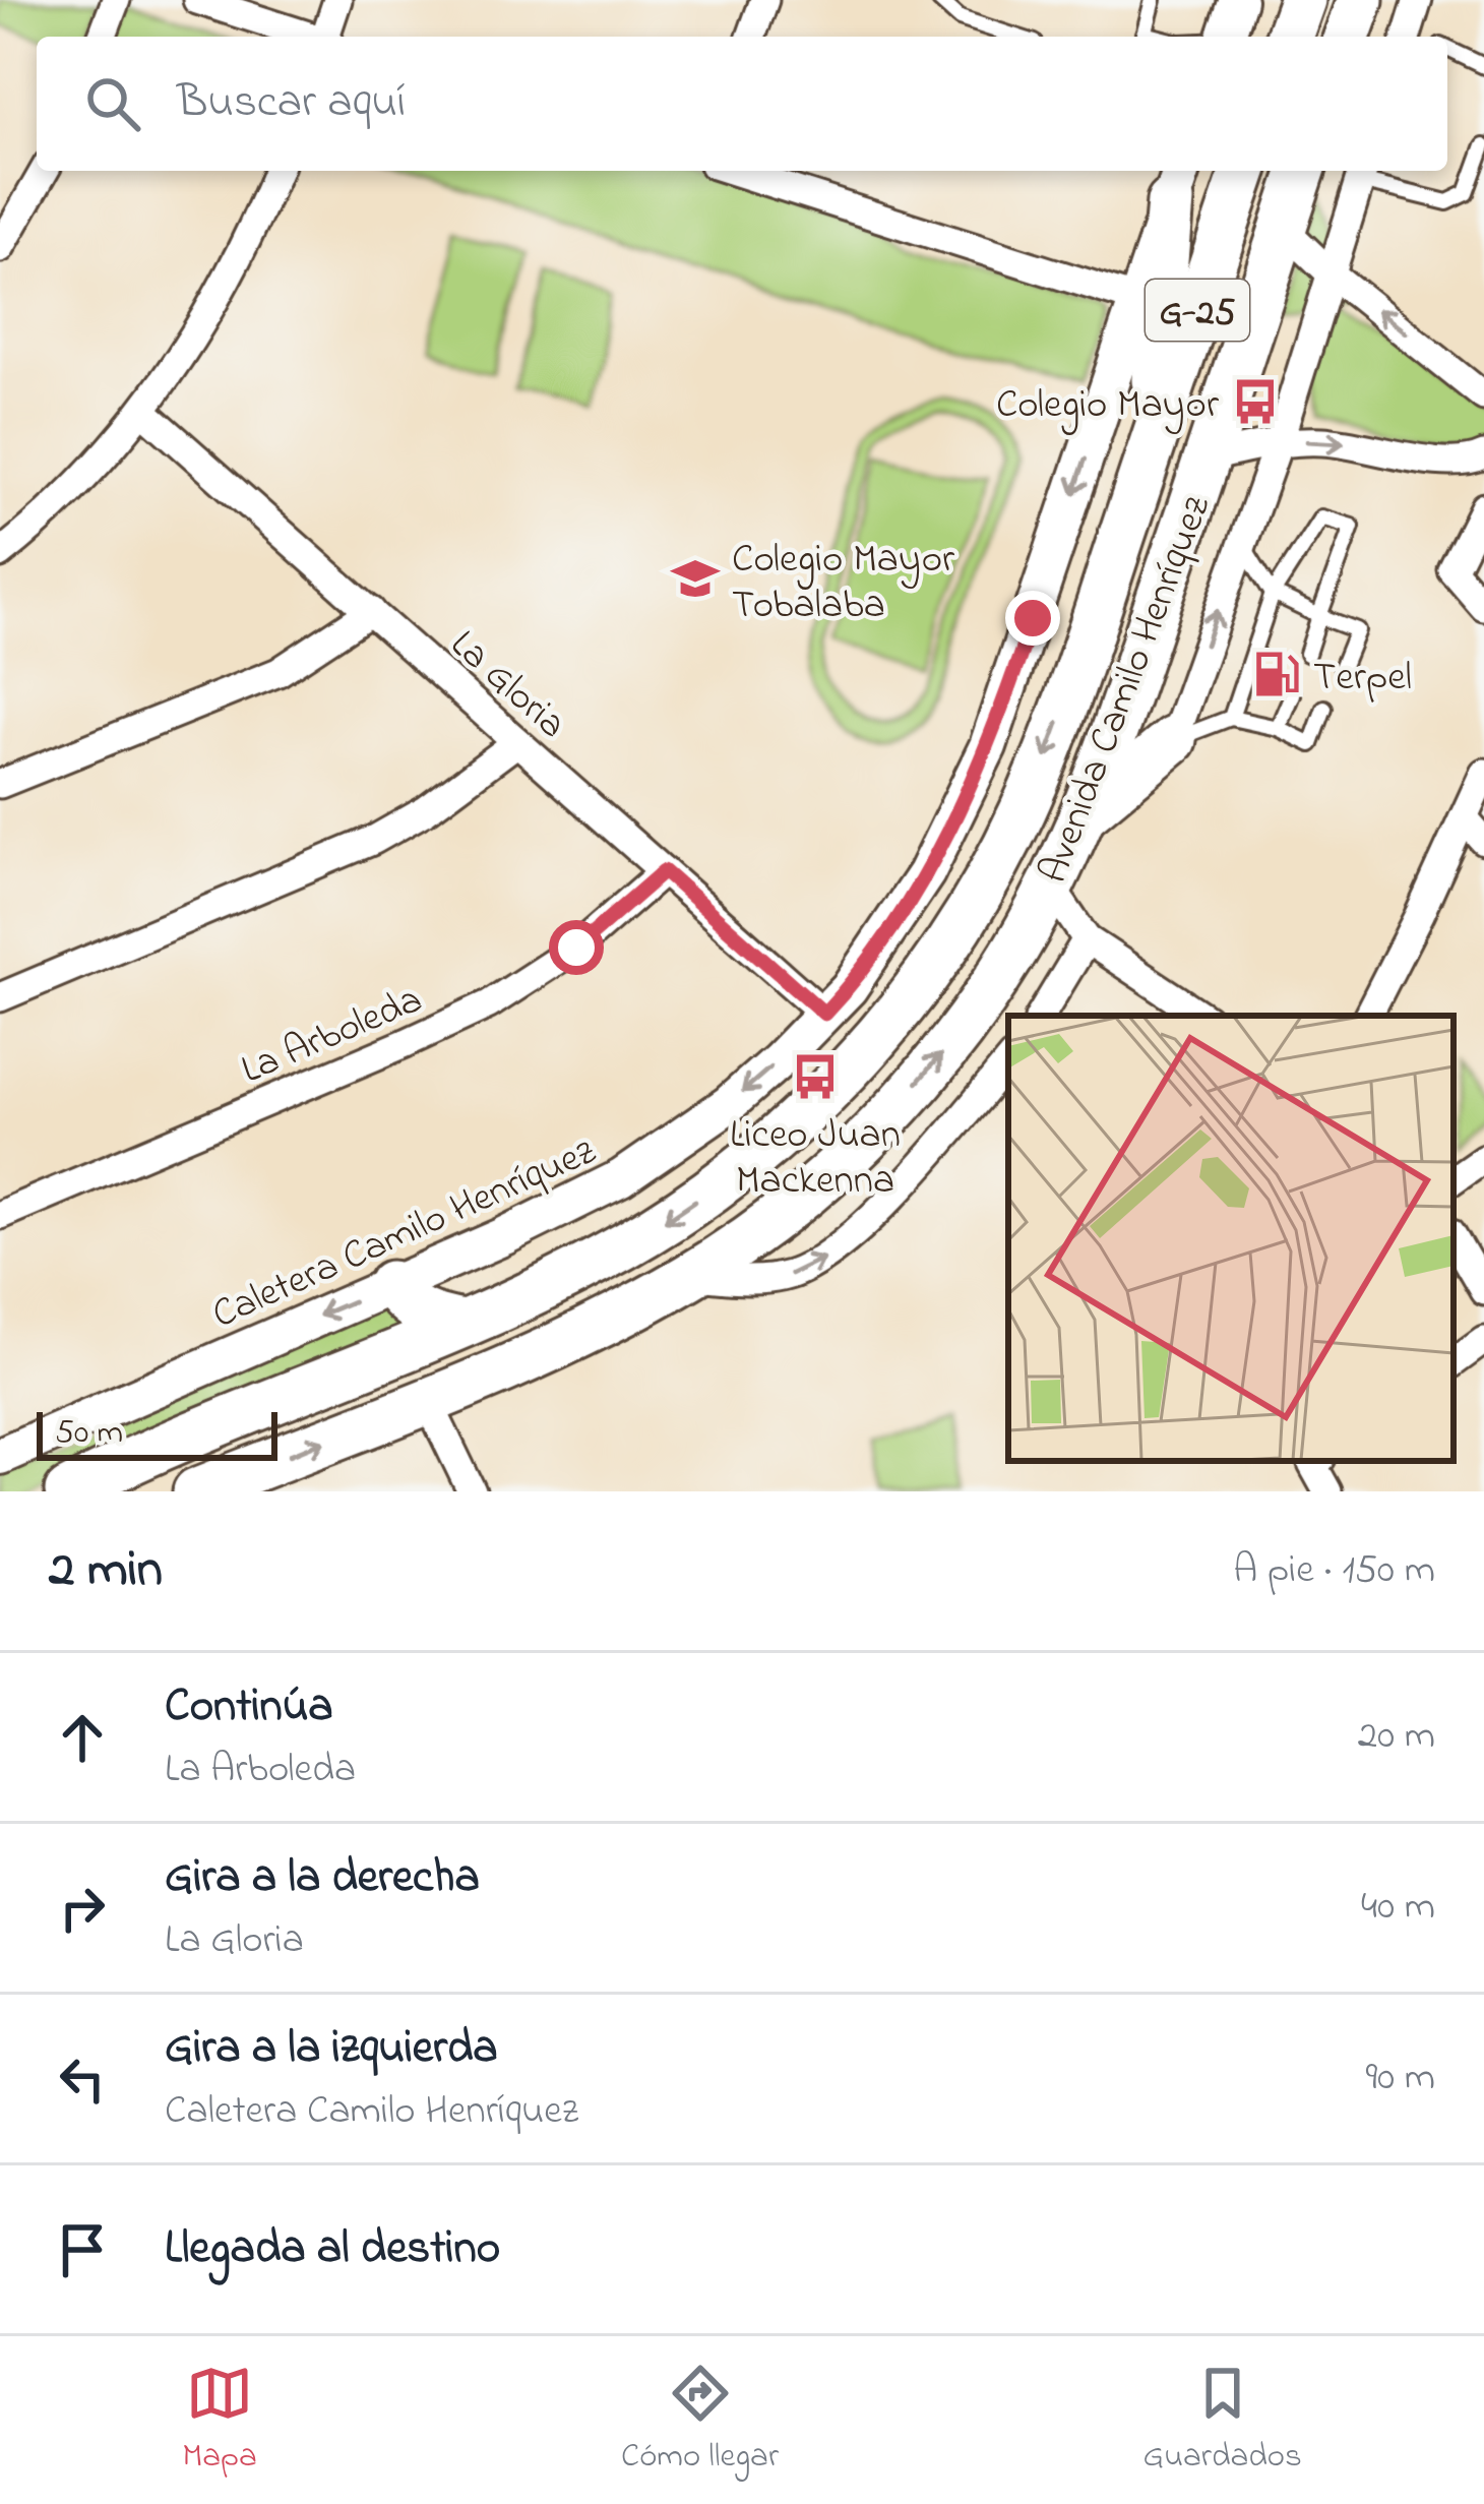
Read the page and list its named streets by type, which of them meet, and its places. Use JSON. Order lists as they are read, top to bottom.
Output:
{
  "streets": {
    "main road": ["G-25", "Avenida Camilo Henríquez"],
    "street": ["La Gloria", "La Arboleda", "Caletera Camilo Henríquez"]
  },
  "crossings": [
    ["La Gloria", "La Arboleda"],
    ["La Gloria", "Caletera Camilo Henríquez"]
  ],
  "one_way": ["Caletera Camilo Henríquez"],
  "places": {
    "bus stop": ["Colegio Mayor", "Liceo Juan Mackenna"],
    "school or university": ["Colegio Mayor Tobalaba"],
    "fuel station": ["Terpel"]
  },
  "scale_bar": "50 m",
  "page": {
    "search": "Buscar aquí",
    "scale": "50 m",
    "heading": ["2 min", "A pie · 150 m"],
    "list": [
      ["Continúa", "La Arboleda", "20 m"],
      ["Gira a la derecha", "La Gloria", "40 m"],
      ["Gira a la izquierda", "Caletera Camilo Henríquez", "90 m"],
      "Llegada al destino"
    ],
    "nav": ["Mapa", "Cómo llegar", "Guardados"]
  }
}
